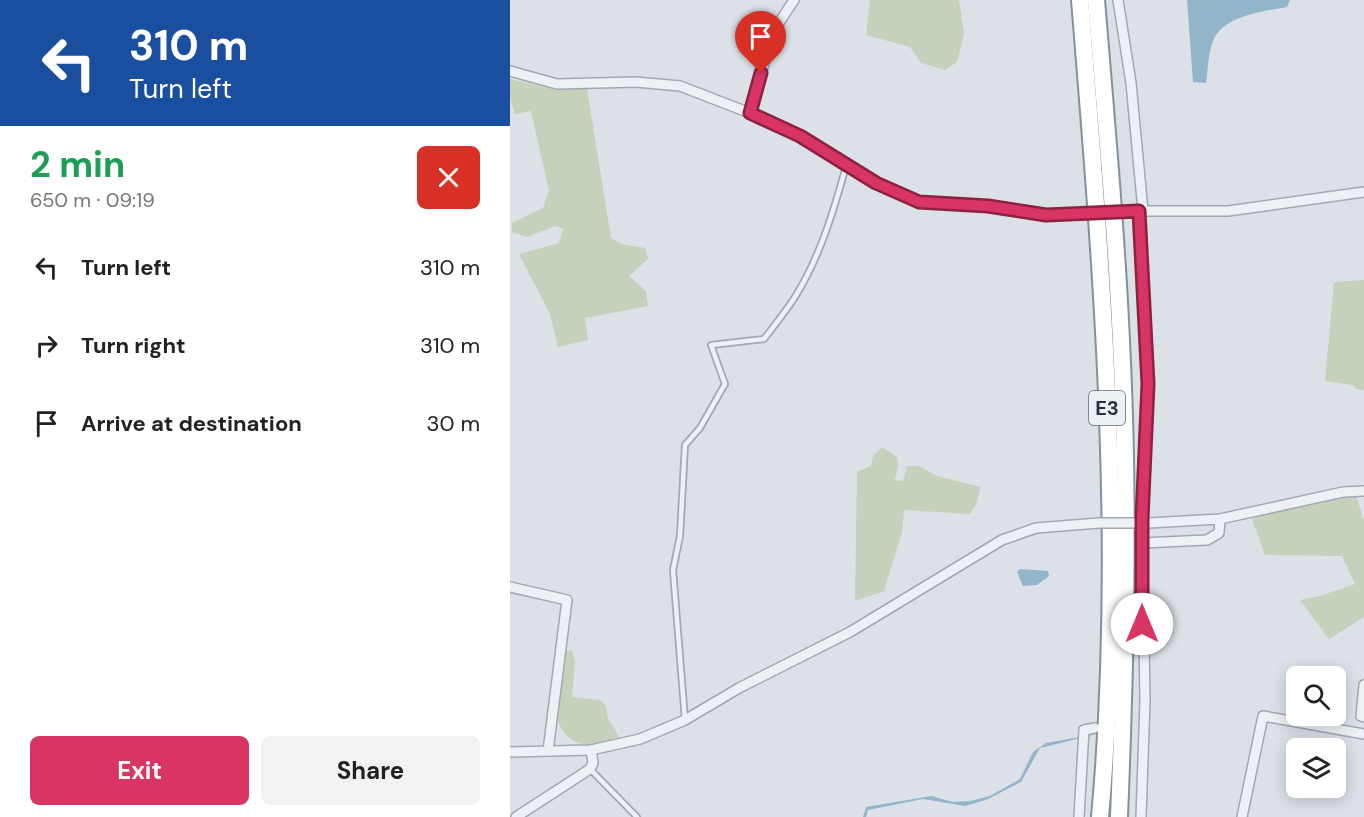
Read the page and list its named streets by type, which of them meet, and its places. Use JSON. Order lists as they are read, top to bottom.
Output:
{
  "streets": {
    "highway": ["E3"]
  },
  "page": {
    "turn": ["310 m", "Turn left"],
    "heading": ["2 min", "650 m · 09:19"],
    "list": [
      {
        "name": "Turn left",
        "value": "310 m"
      },
      {
        "name": "Turn right",
        "value": "310 m"
      },
      {
        "name": "Arrive at destination",
        "value": "30 m"
      }
    ],
    "buttons": ["Exit", "Share"]
  }
}
